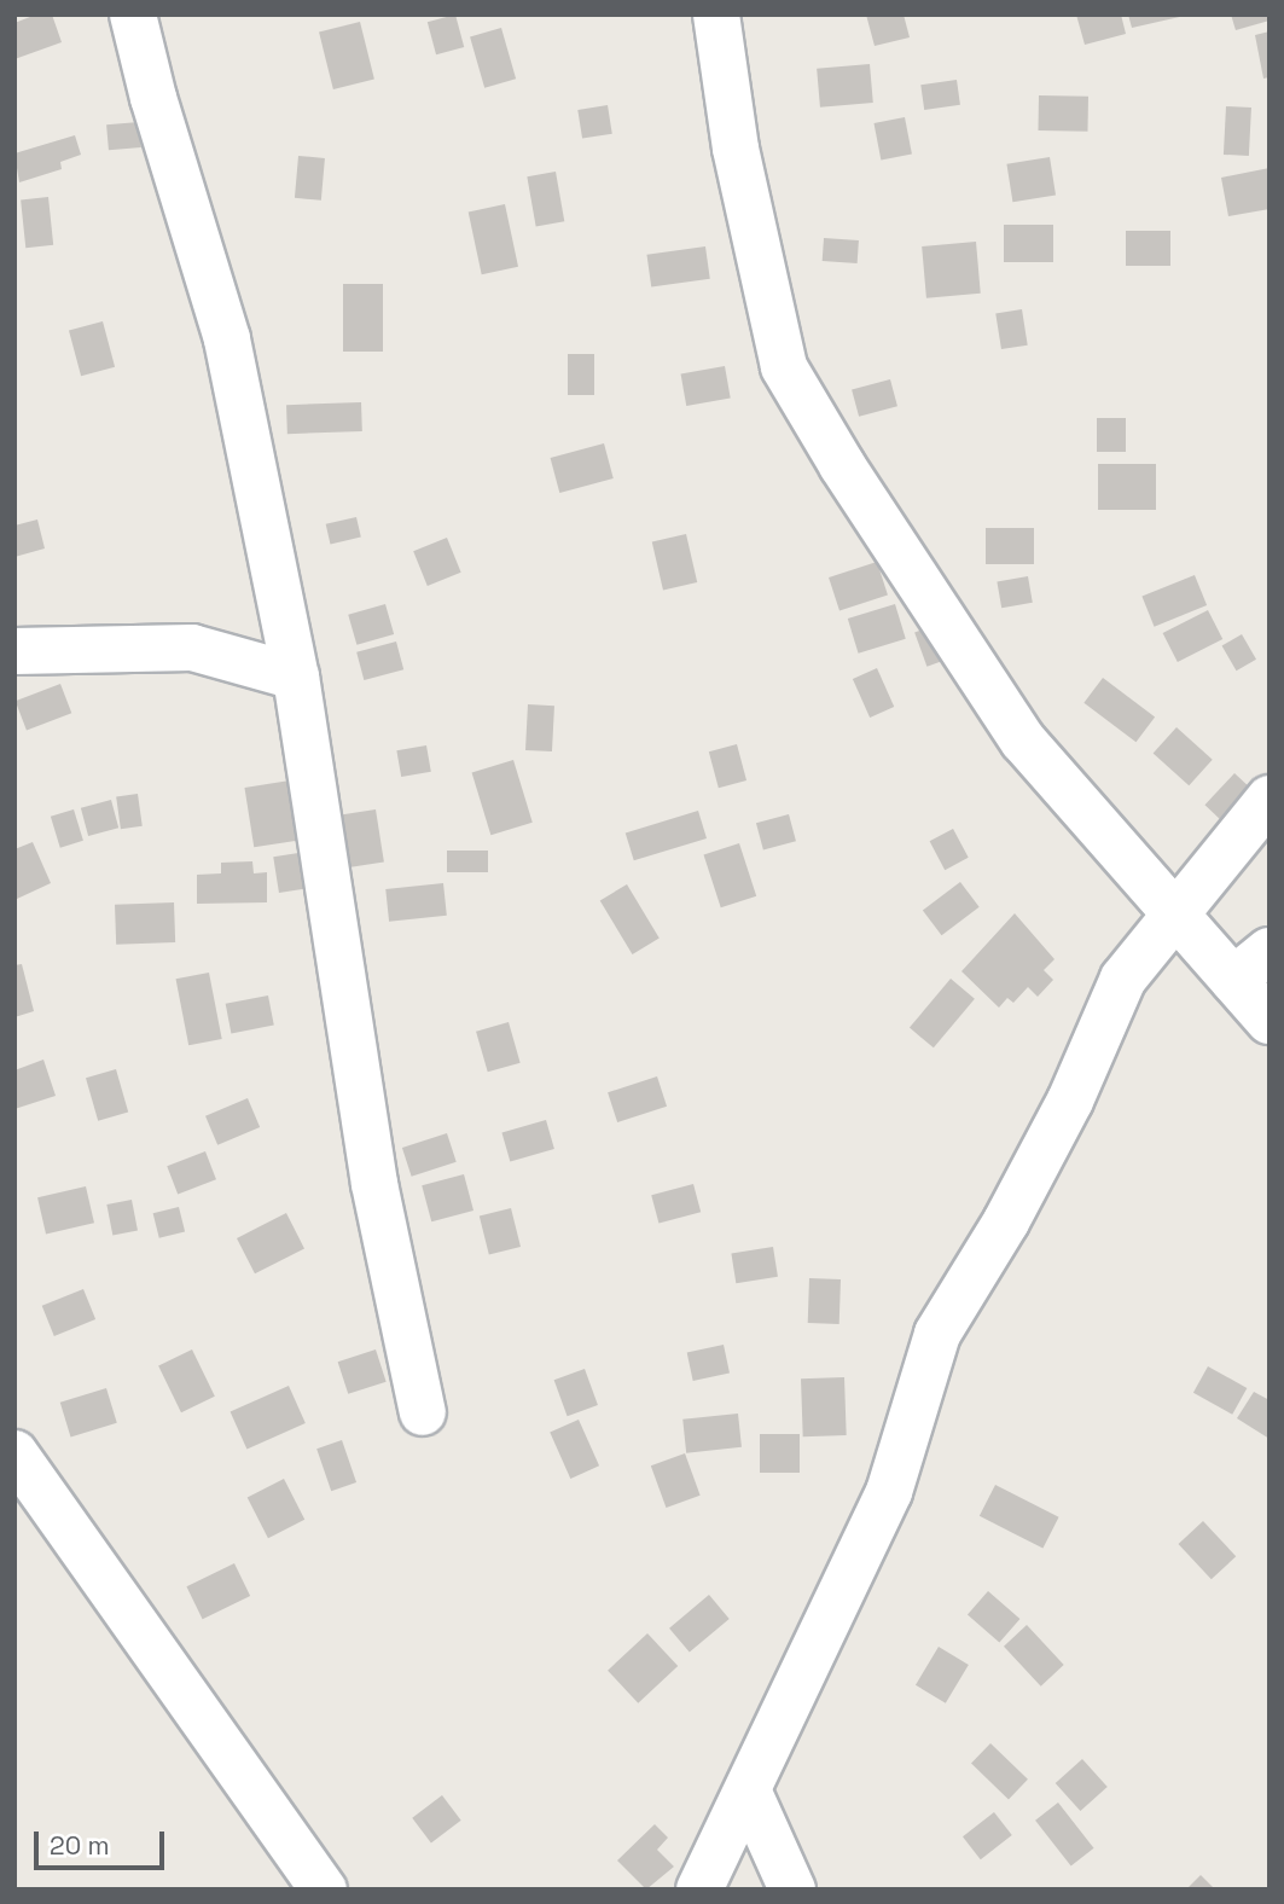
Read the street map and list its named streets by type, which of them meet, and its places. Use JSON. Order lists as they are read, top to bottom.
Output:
{
  "scale_bar": "20 m"
}
